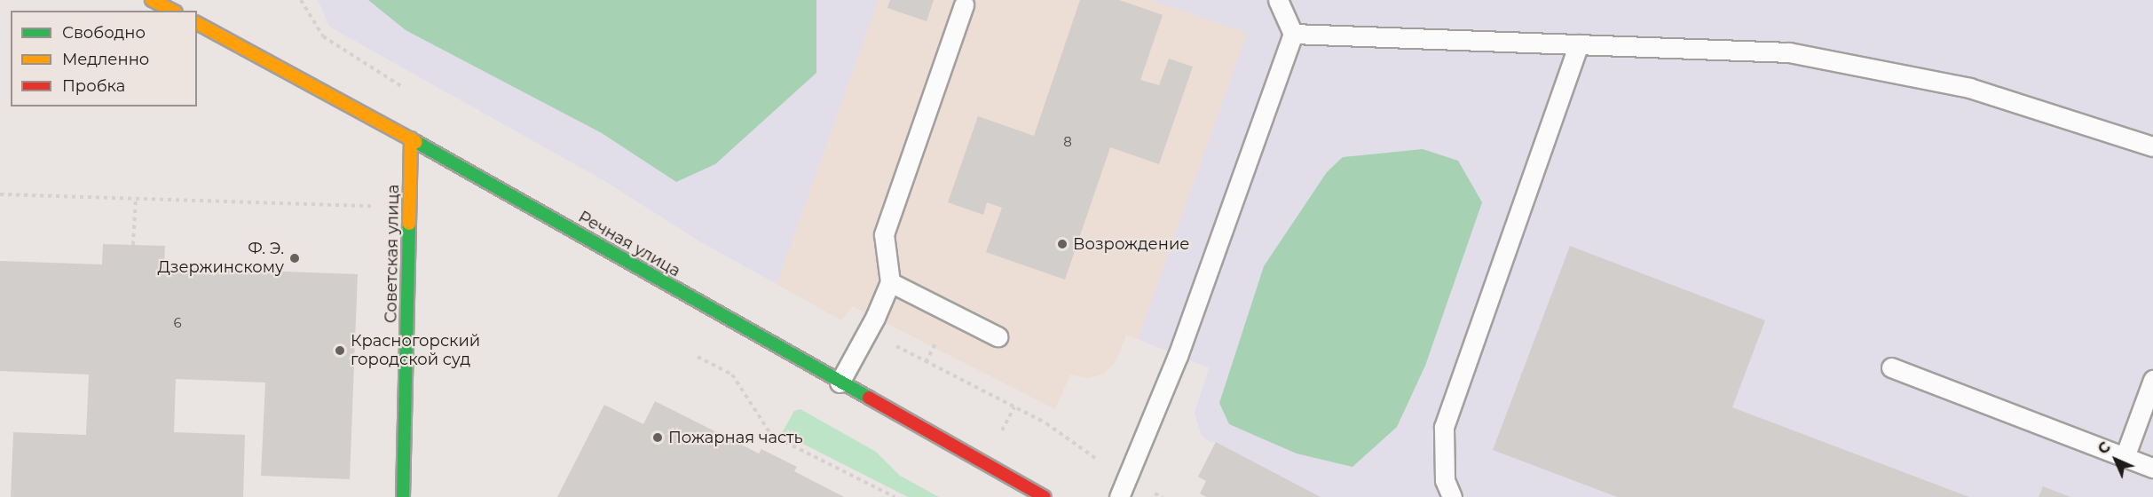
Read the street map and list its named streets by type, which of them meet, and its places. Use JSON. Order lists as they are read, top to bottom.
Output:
{
  "streets": {
    "main road": ["Речная улица", "Советская улица"]
  },
  "crossings": [
    ["Речная улица", "Советская улица"]
  ],
  "places": [
    "Возрождение",
    "Ф. Э. Дзержинскому",
    "Красногорский городской суд",
    "Пожарная часть"
  ],
  "house_numbers": ["8", "6"],
  "legend": ["Свободно", "Медленно", "Пробка"],
  "north": "top left"
}
